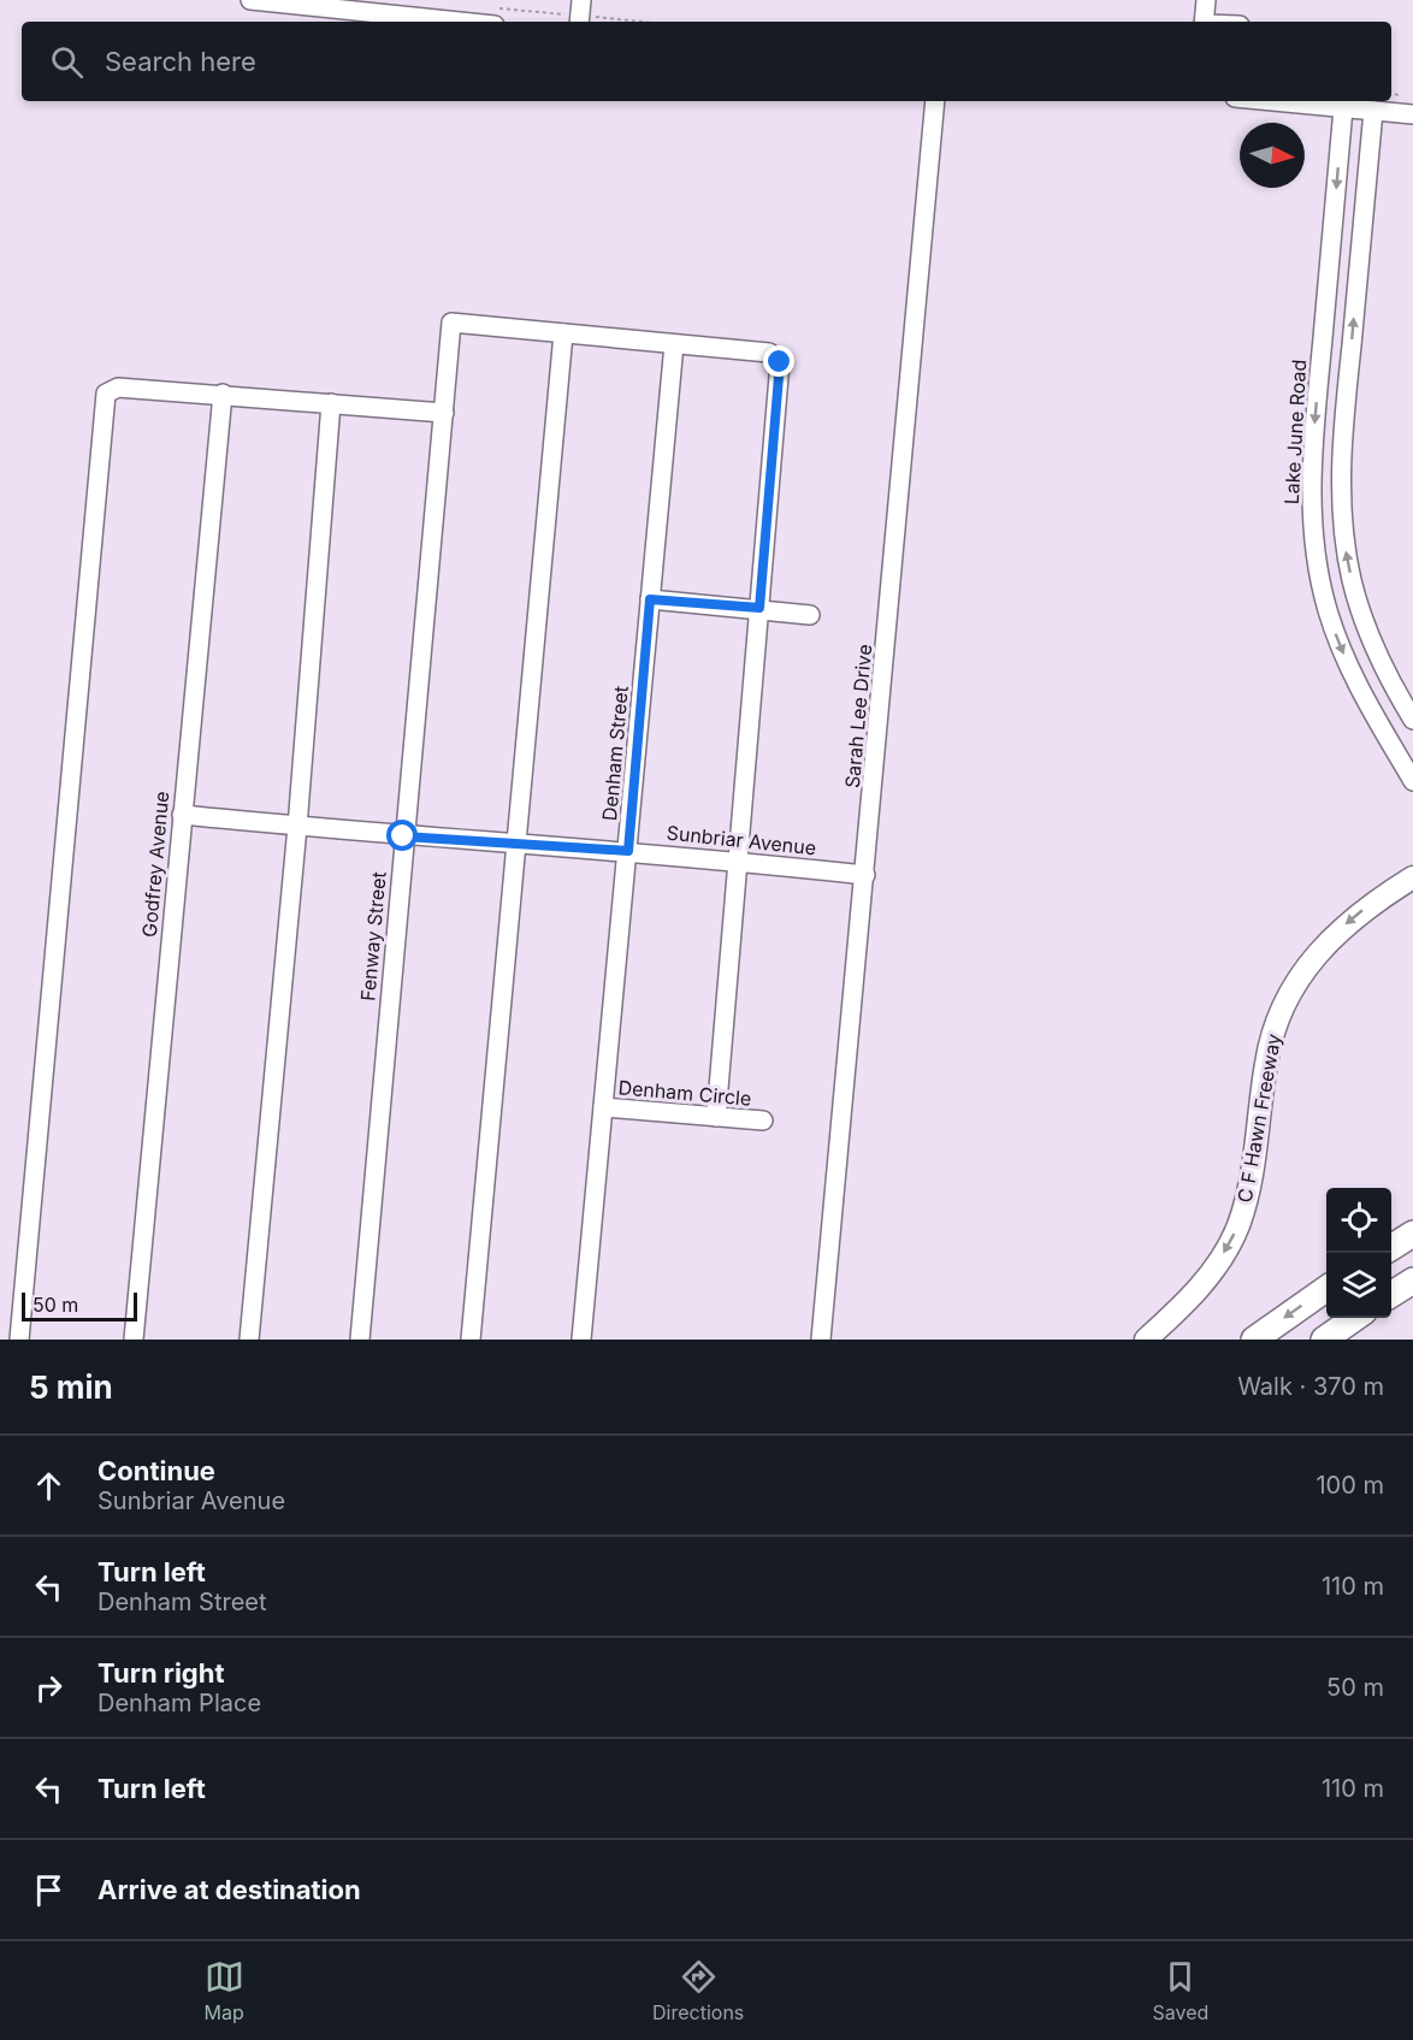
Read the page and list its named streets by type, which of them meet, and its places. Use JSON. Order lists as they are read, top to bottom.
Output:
{
  "streets": {
    "main road": ["C F Hawn Freeway"],
    "street": [
      "Lake June Road",
      "Sarah Lee Drive",
      "Denham Street",
      "Sunbriar Avenue",
      "Godfrey Avenue",
      "Fenway Street",
      "Denham Circle"
    ]
  },
  "crossings": [
    ["Sarah Lee Drive", "Sunbriar Avenue"],
    ["Denham Street", "Sunbriar Avenue"],
    ["Denham Street", "Denham Circle"],
    ["Sunbriar Avenue", "Godfrey Avenue"],
    ["Sunbriar Avenue", "Fenway Street"]
  ],
  "one_way": ["C F Hawn Freeway"],
  "scale_bar": "50 m",
  "north": "right",
  "page": {
    "search": "Search here",
    "scale": "50 m",
    "heading": ["5 min", "Walk · 370 m"],
    "list": [
      ["Continue", "Sunbriar Avenue", "100 m"],
      ["Turn left", "Denham Street", "110 m"],
      ["Turn right", "Denham Place", "50 m"],
      ["Turn left", "110 m"],
      "Arrive at destination"
    ],
    "nav": ["Map", "Directions", "Saved"]
  }
}
